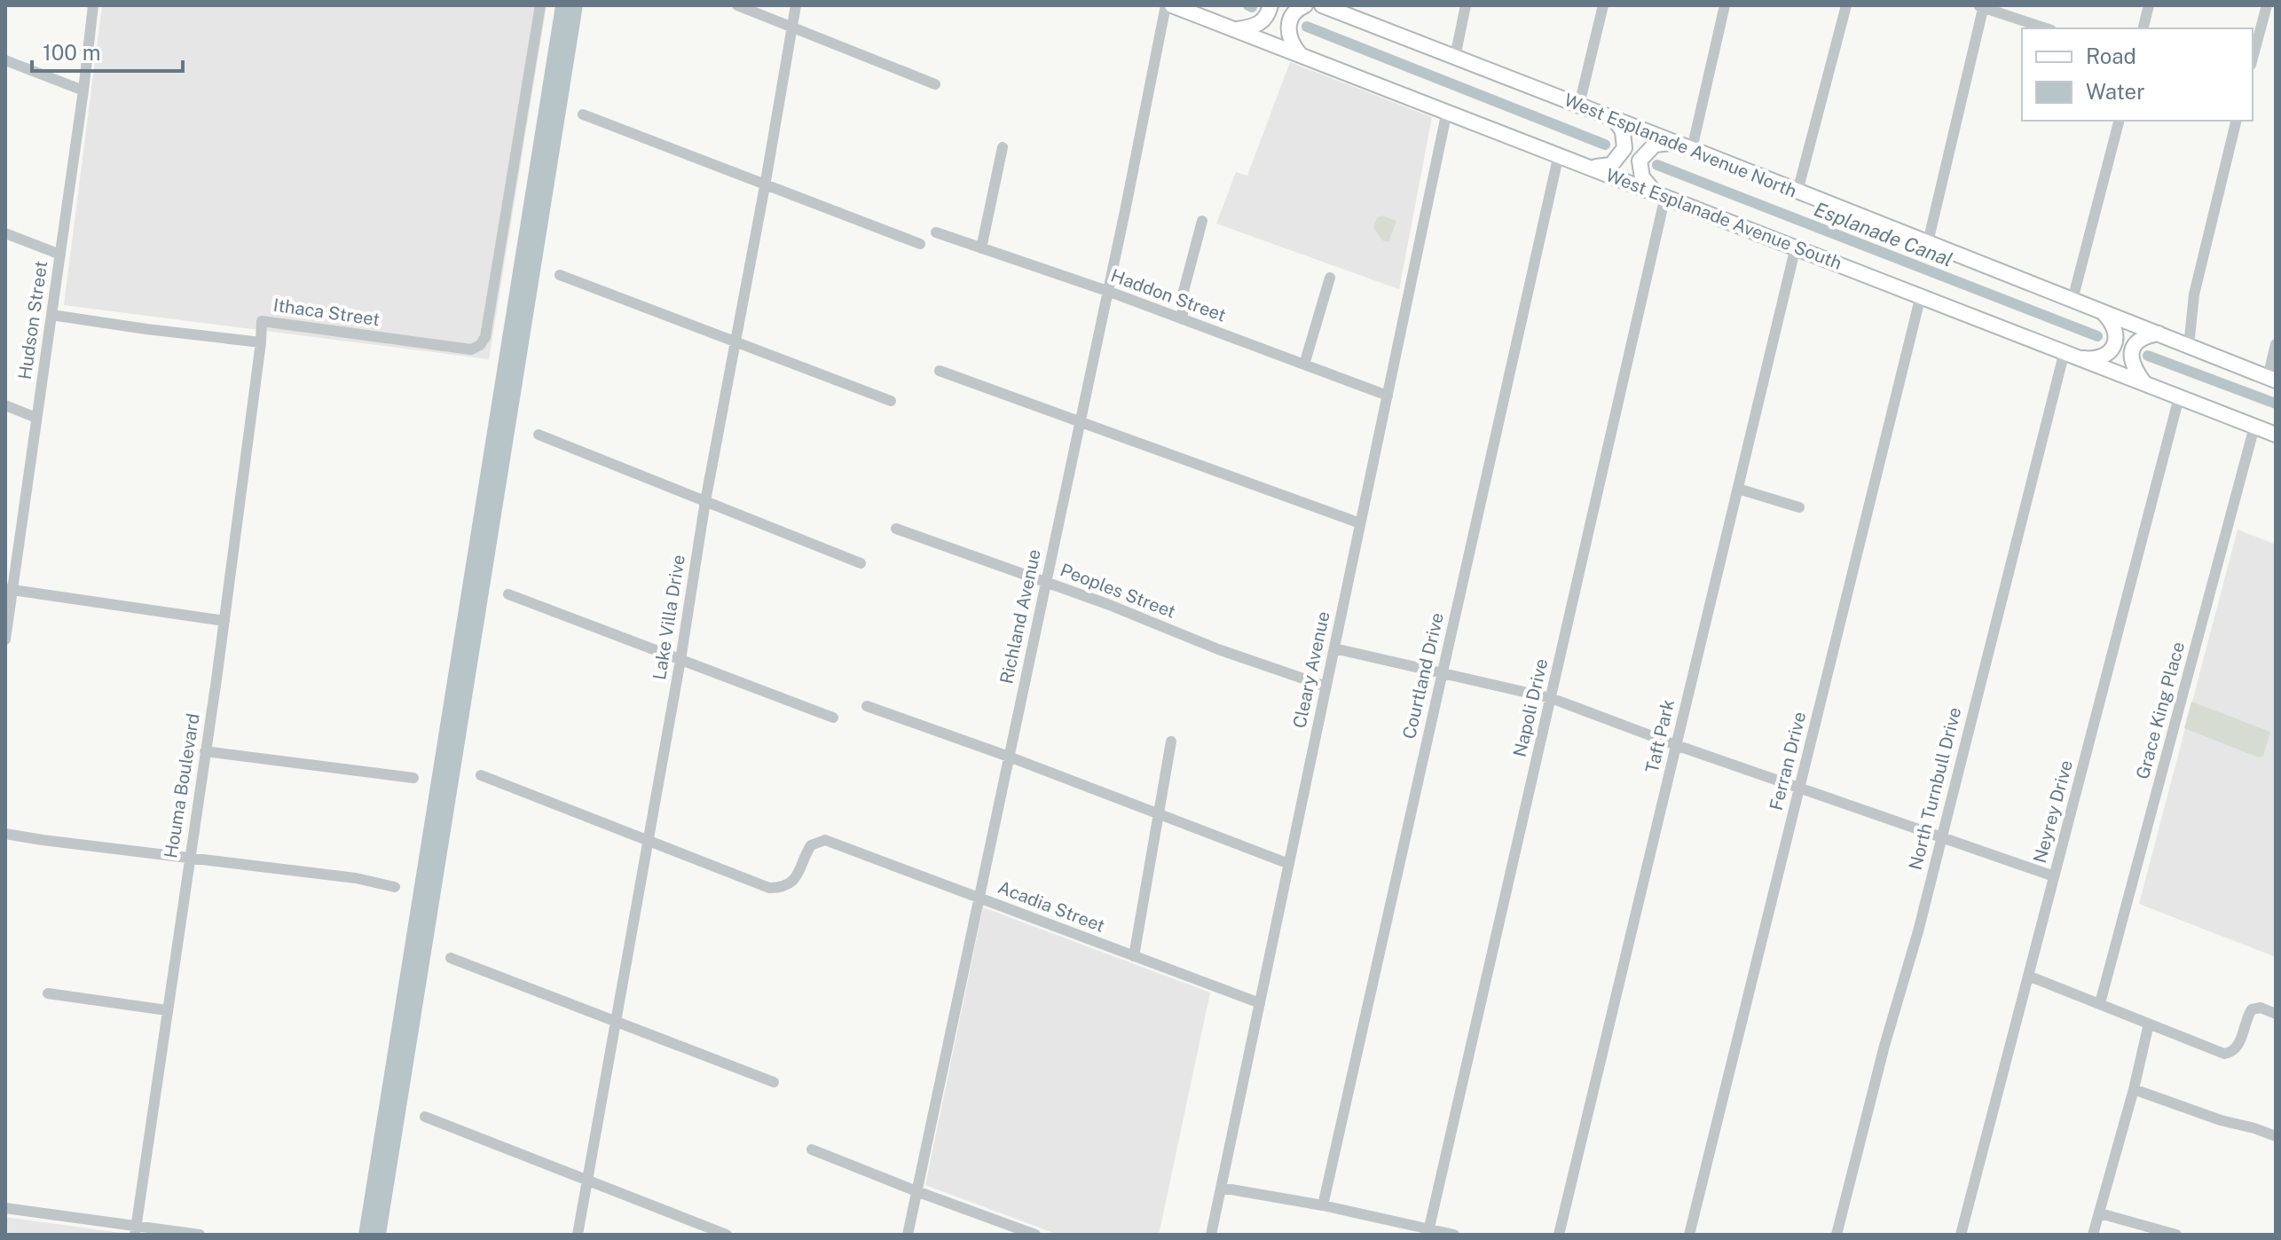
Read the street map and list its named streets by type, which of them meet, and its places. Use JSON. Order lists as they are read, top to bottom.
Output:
{
  "streets": {
    "main road": ["West Esplanade Avenue North", "West Esplanade Avenue South"],
    "street": [
      "Haddon Street",
      "Ithaca Street",
      "Hudson Street",
      "Peoples Street",
      "Richland Avenue",
      "Lake Villa Drive",
      "Cleary Avenue",
      "Courtland Drive",
      "Napoli Drive",
      "Grace King Place",
      "Taft Park",
      "Ferran Drive",
      "Houma Boulevard",
      "North Turnbull Drive",
      "Neyrey Drive",
      "Acadia Street"
    ]
  },
  "crossings": [
    ["West Esplanade Avenue South", "Cleary Avenue"],
    ["West Esplanade Avenue South", "Courtland Drive"],
    ["West Esplanade Avenue South", "Napoli Drive"],
    ["West Esplanade Avenue South", "Grace King Place"],
    ["West Esplanade Avenue South", "Taft Park"],
    ["West Esplanade Avenue South", "Ferran Drive"],
    ["West Esplanade Avenue South", "North Turnbull Drive"],
    ["West Esplanade Avenue South", "Neyrey Drive"],
    ["Haddon Street", "Richland Avenue"],
    ["Haddon Street", "Cleary Avenue"],
    ["Ithaca Street", "Houma Boulevard"],
    ["Peoples Street", "Richland Avenue"],
    ["Peoples Street", "Cleary Avenue"],
    ["Richland Avenue", "Acadia Street"],
    ["Lake Villa Drive", "Acadia Street"],
    ["Cleary Avenue", "Acadia Street"]
  ],
  "water": ["Esplanade Canal"],
  "legend": ["Road", "Water"],
  "scale_bar": "100 m"
}
